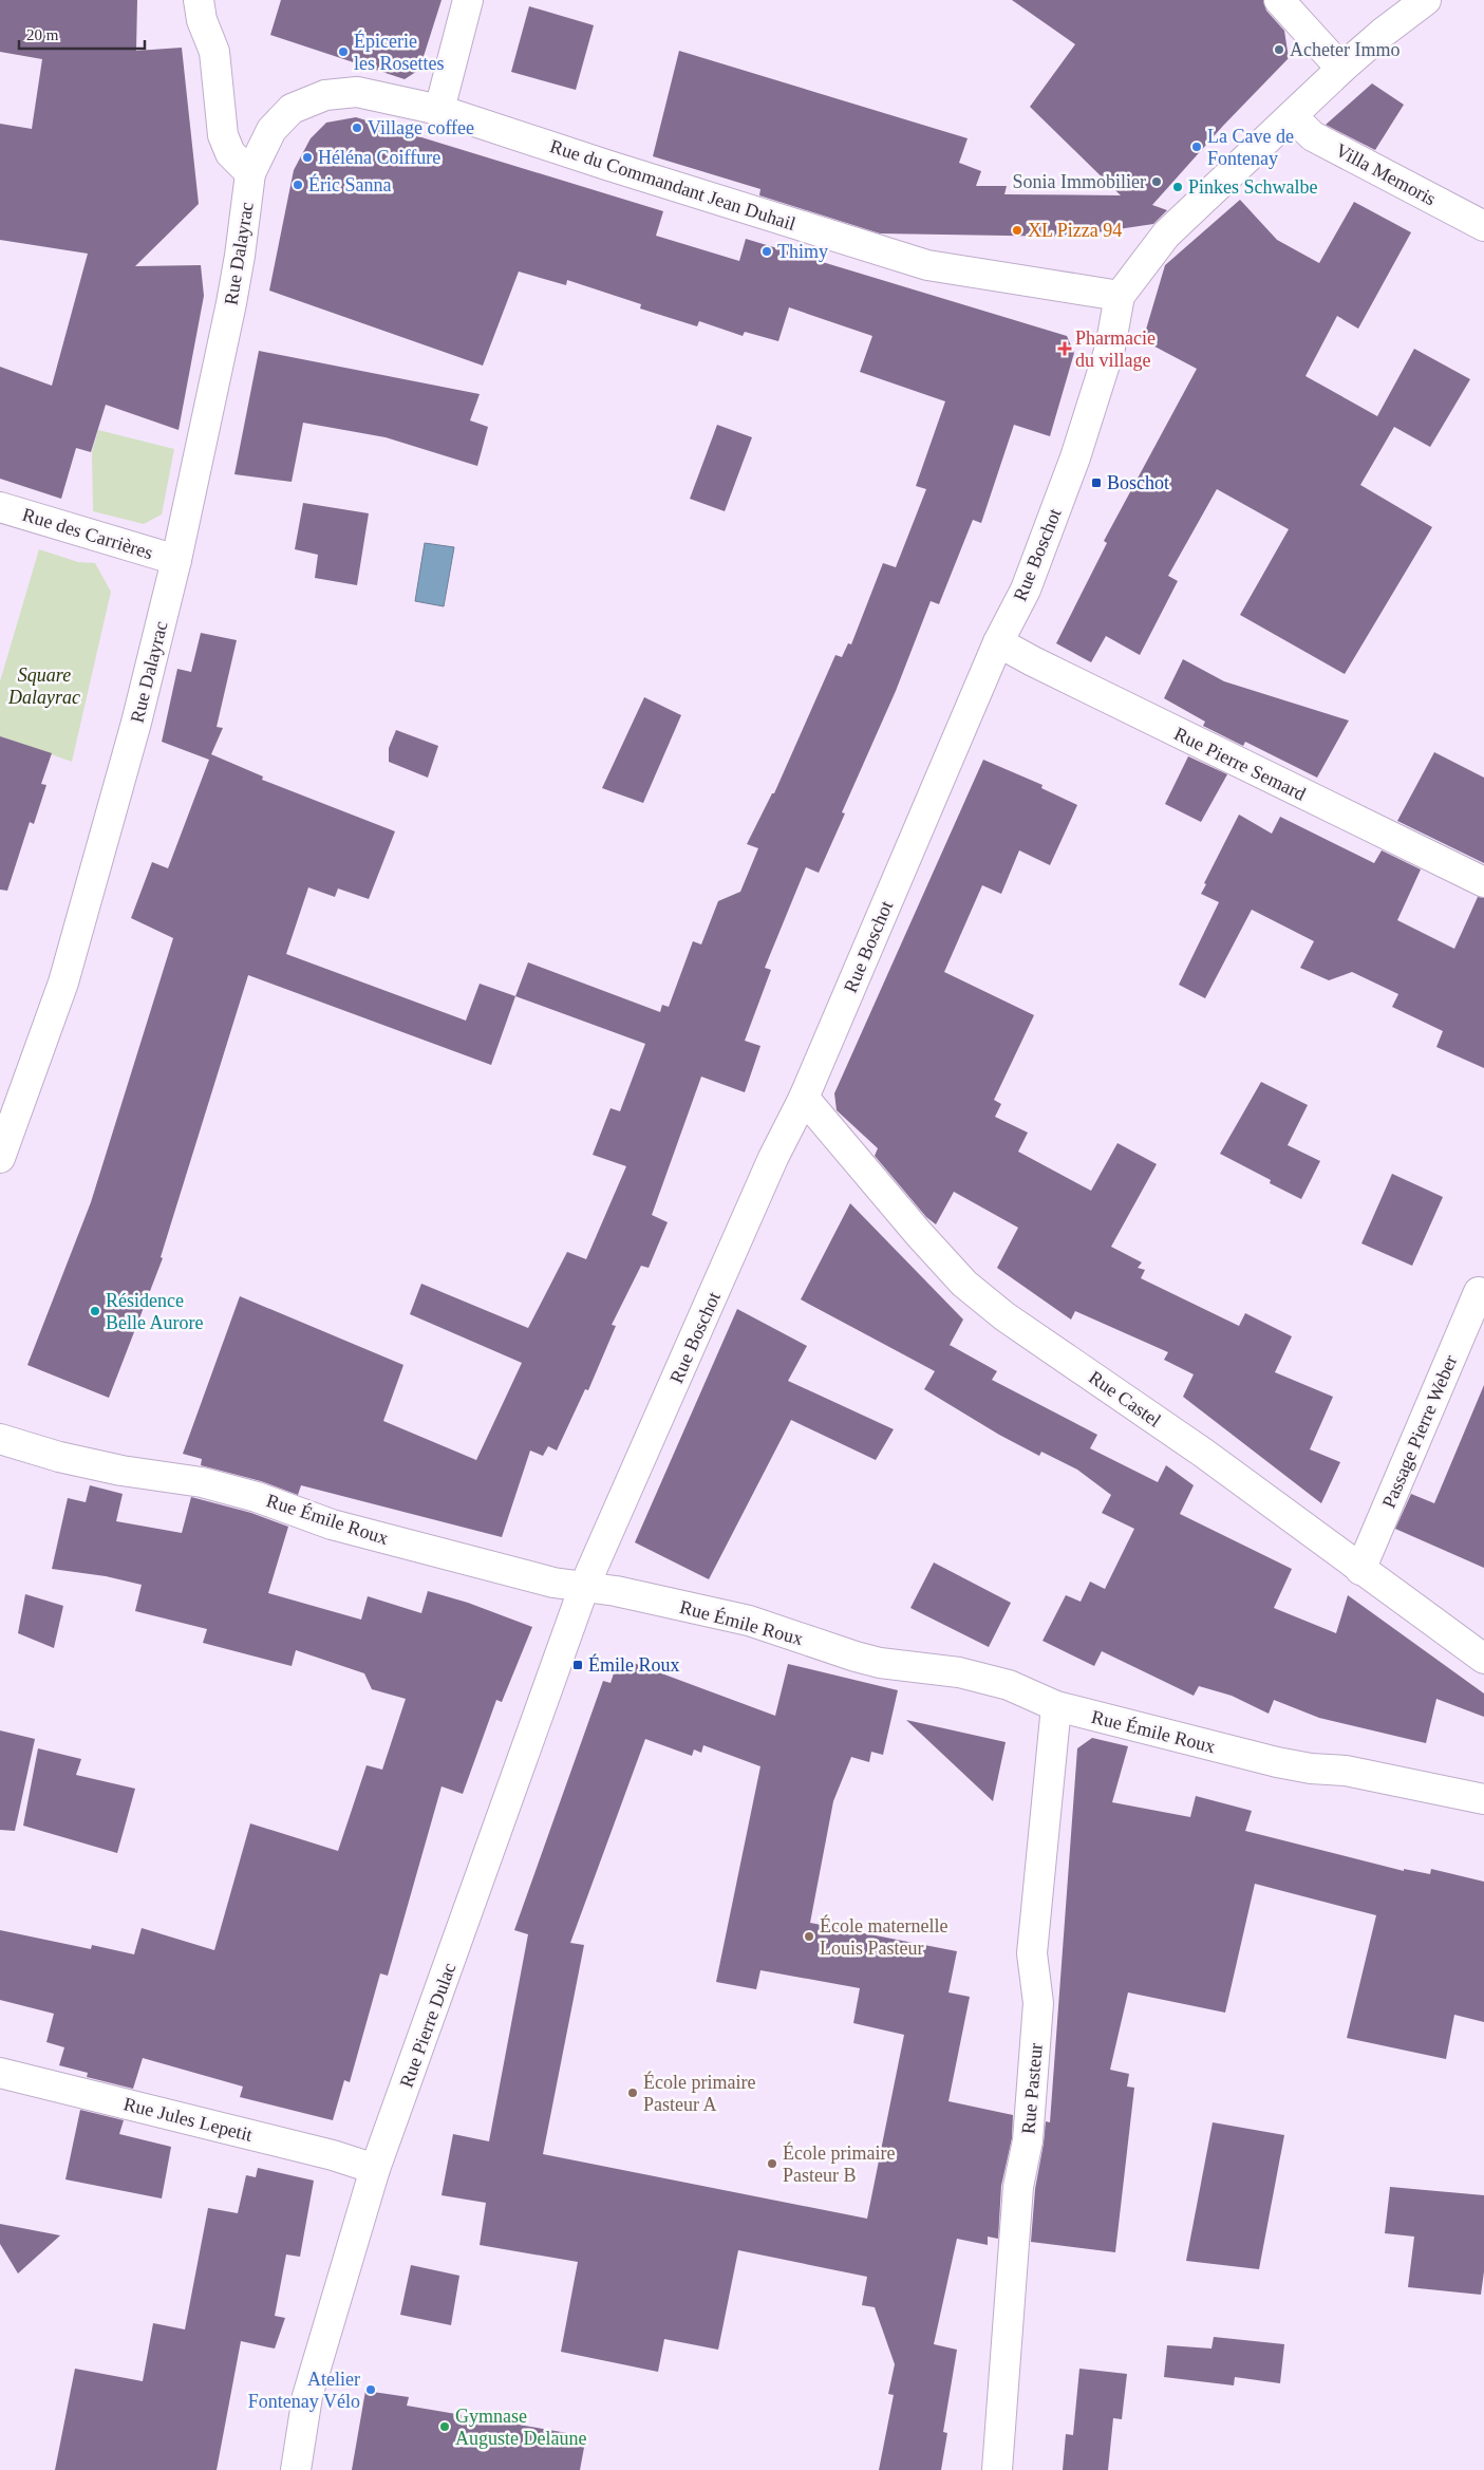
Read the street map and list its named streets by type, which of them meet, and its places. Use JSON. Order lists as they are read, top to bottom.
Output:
{
  "streets": {
    "street": [
      "Villa Memoris",
      "Rue du Commandant Jean Duhail",
      "Rue Dalayrac",
      "Rue des Carrières",
      "Rue Boschot",
      "Rue Pierre Semard",
      "Rue Castel",
      "Passage Pierre Weber",
      "Rue Émile Roux",
      "Rue Pierre Dulac",
      "Rue Pasteur",
      "Rue Jules Lepetit"
    ]
  },
  "crossings": [
    ["Rue du Commandant Jean Duhail", "Rue Dalayrac"],
    ["Rue du Commandant Jean Duhail", "Rue Boschot"],
    ["Rue Dalayrac", "Rue des Carrières"],
    ["Rue Boschot", "Rue Pierre Semard"],
    ["Rue Boschot", "Rue Castel"],
    ["Rue Boschot", "Rue Émile Roux"],
    ["Rue Boschot", "Rue Pierre Dulac"],
    ["Rue Castel", "Passage Pierre Weber"],
    ["Rue Émile Roux", "Rue Pierre Dulac"],
    ["Rue Émile Roux", "Rue Pasteur"],
    ["Rue Pierre Dulac", "Rue Jules Lepetit"]
  ],
  "parks": ["Square Dalayrac"],
  "places": {
    "other": [
      "Acheter Immo",
      "Épicerie les Rosettes",
      "Village coffee",
      "La Cave de Fontenay",
      "Héléna Coiffure",
      "Sonia Immobilier",
      "Éric Sanna",
      "Pinkes Schwalbe",
      "XL Pizza 94",
      "Thimy",
      "Résidence Belle Aurore",
      "École maternelle Louis Pasteur",
      "École primaire Pasteur A",
      "École primaire Pasteur B",
      "Atelier Fontenay Vélo",
      "Gymnase Auguste Delaune"
    ],
    "health": ["Pharmacie du village"],
    "transit": ["Boschot", "Émile Roux"]
  },
  "scale_bar": "20 m"
}
